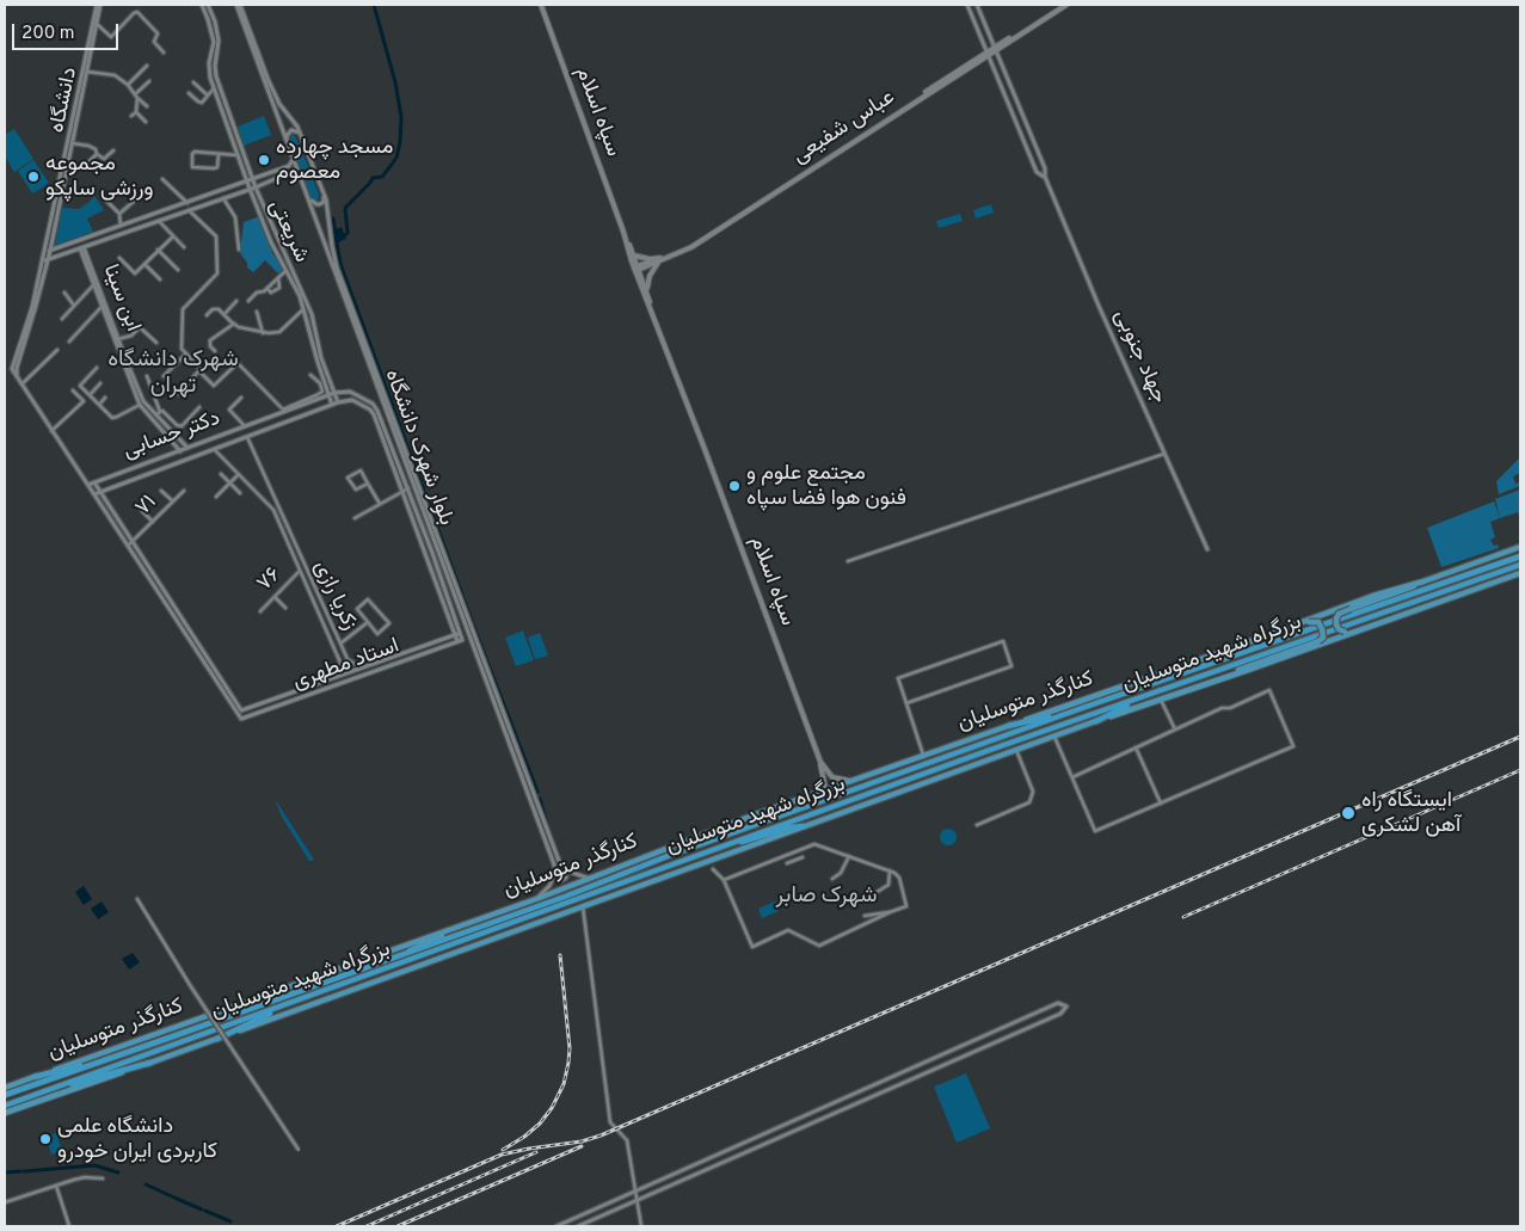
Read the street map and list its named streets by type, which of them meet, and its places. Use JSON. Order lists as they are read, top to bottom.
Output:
{
  "streets": {
    "highway": ["بزرگراه شهید متوسلیان"],
    "main road": ["سپاه اسلام", "عباس شفیعی", "کنارگذر متوسلیان"],
    "street": [
      "دانشگاه",
      "شریعتی",
      "ابن سینا",
      "جهاد جنوبی",
      "دکتر حسابی",
      "بلوار شهرک دانشگاه",
      "۷۱",
      "۷۶",
      "زکریا رازی",
      "استاد مطهری"
    ]
  },
  "crossings": [
    ["سپاه اسلام", "عباس شفیعی"],
    ["سپاه اسلام", "کنارگذر متوسلیان"],
    ["عباس شفیعی", "جهاد جنوبی"],
    ["شریعتی", "دکتر حسابی"],
    ["ابن سینا", "دکتر حسابی"],
    ["دکتر حسابی", "زکریا رازی"],
    ["۷۶", "زکریا رازی"]
  ],
  "districts": ["شهرک دانشگاه تهران", "شهرک صابر"],
  "places": [
    "مسجد چهارده معصوم",
    "مجموعه ورزشی ساپکو",
    "مجتمع علوم و فنون هوا فضا سپاه",
    "ایستگاه راه آهن لشکری",
    "دانشگاه علمی کاربردی ایران خودرو"
  ],
  "scale_bar": "200 m"
}
